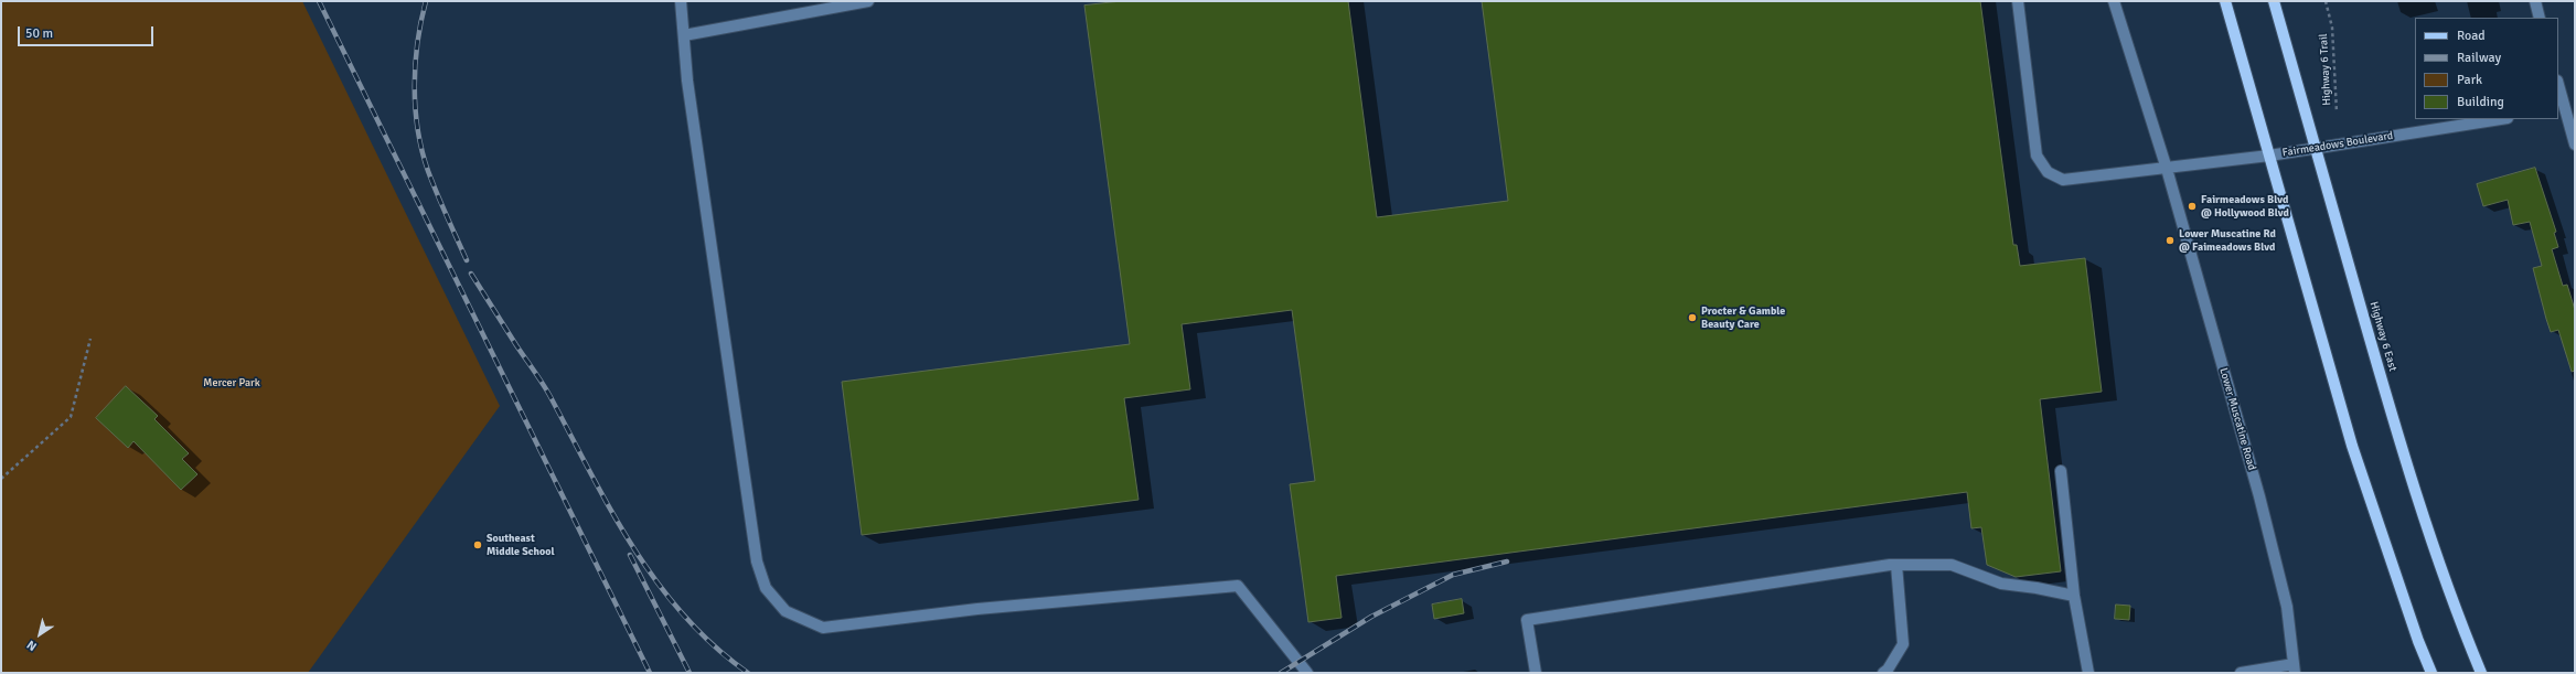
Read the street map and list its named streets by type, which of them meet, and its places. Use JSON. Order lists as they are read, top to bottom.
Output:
{
  "streets": {
    "main road": ["Highway 6 East"],
    "street": ["Fairmeadows Boulevard", "Lower Muscatine Road"],
    "path": ["Highway 6 Trail"]
  },
  "crossings": [
    ["Fairmeadows Boulevard", "Highway 6 East"],
    ["Fairmeadows Boulevard", "Lower Muscatine Road"]
  ],
  "parks": ["Mercer Park"],
  "places": [
    "Fairmeadows Blvd @ Hollywood Blvd",
    "Lower Muscatine Rd @ Faimeadows Blvd",
    "Procter & Gamble Beauty Care",
    "Southeast Middle School"
  ],
  "legend": [
    "Road",
    "Railway",
    "Park",
    "Building"
  ],
  "scale_bar": "50 m",
  "north": "bottom left"
}
